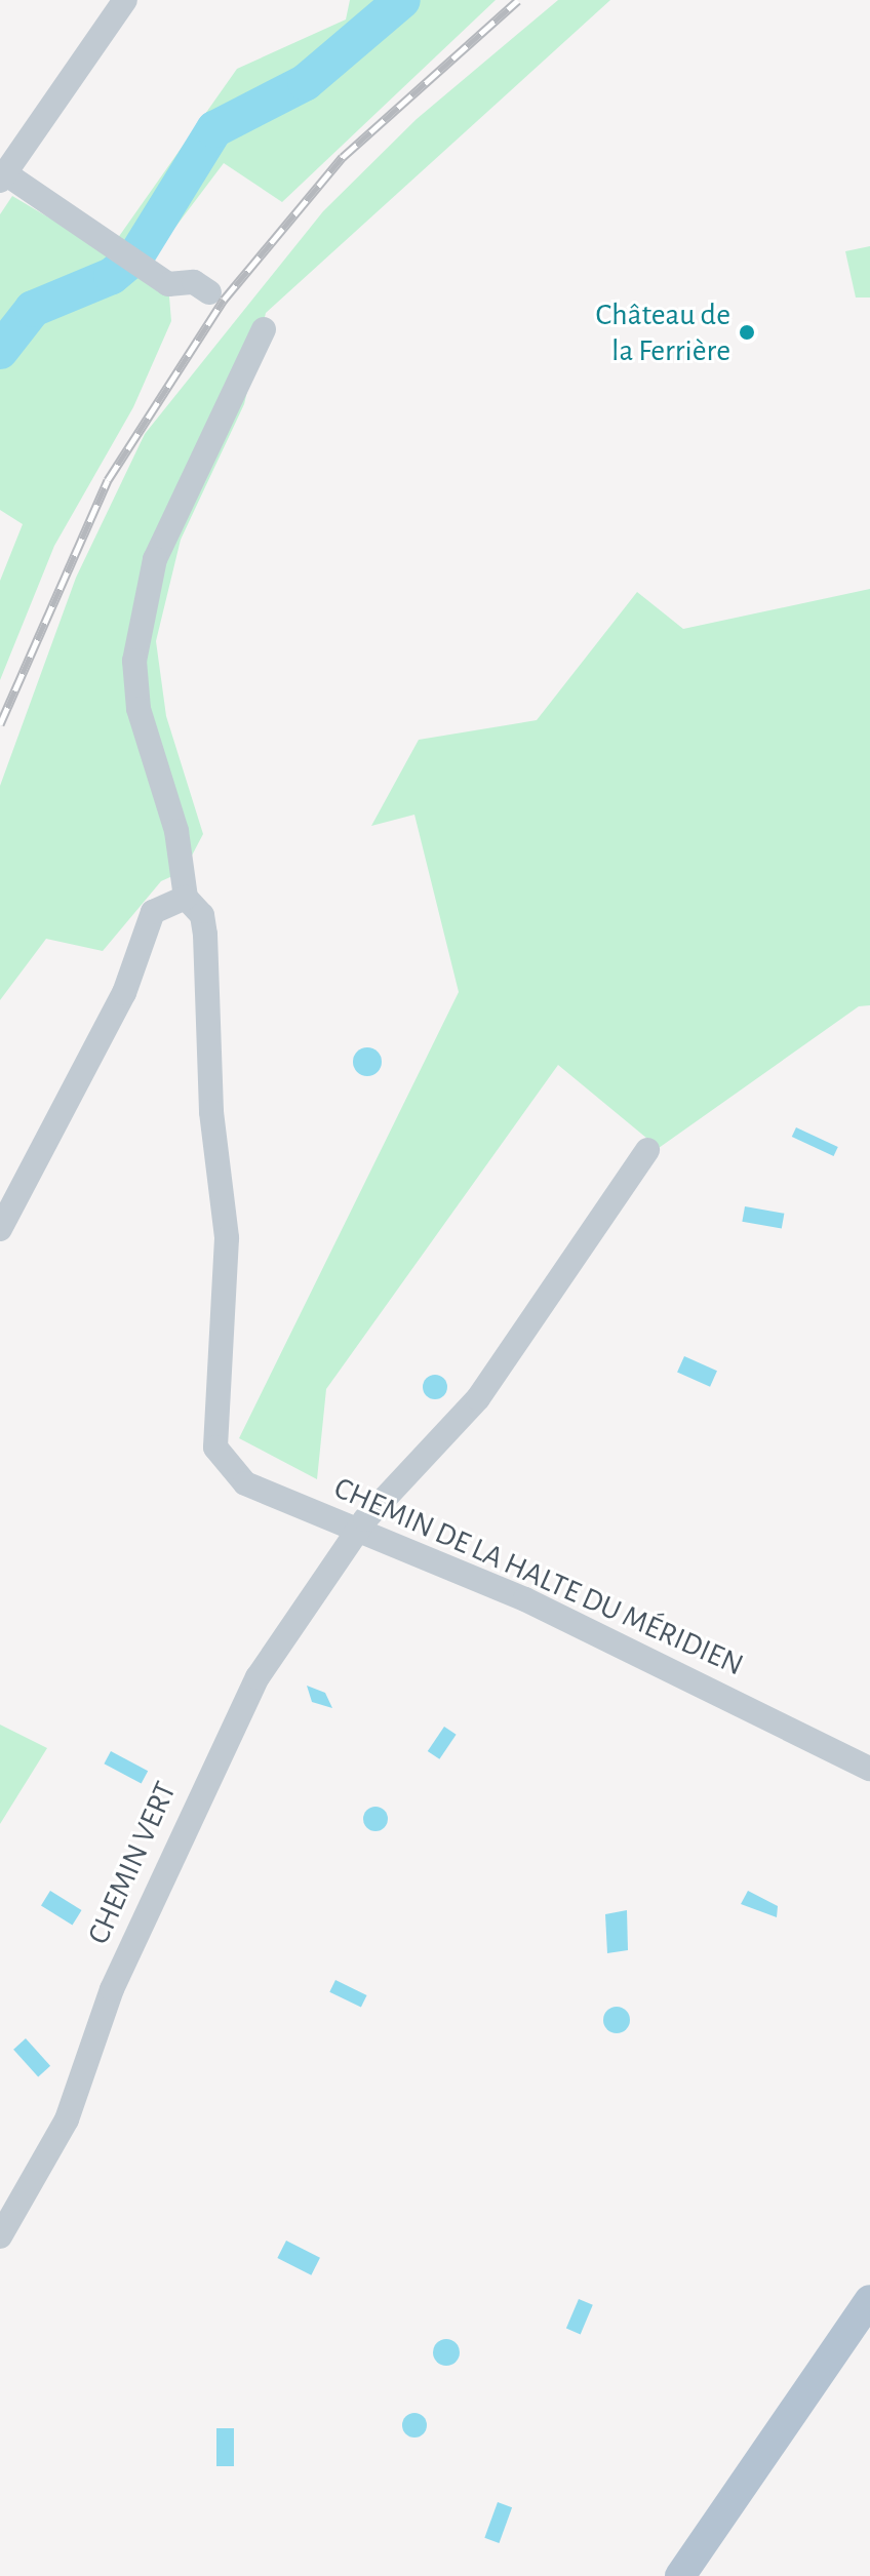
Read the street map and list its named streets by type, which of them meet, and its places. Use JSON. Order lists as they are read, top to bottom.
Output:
{
  "streets": {
    "street": ["CHEMIN DE LA HALTE DU MÉRIDIEN", "CHEMIN VERT"]
  },
  "crossings": [
    ["CHEMIN DE LA HALTE DU MÉRIDIEN", "CHEMIN VERT"]
  ],
  "places": ["Château de la Ferrière"]
}
